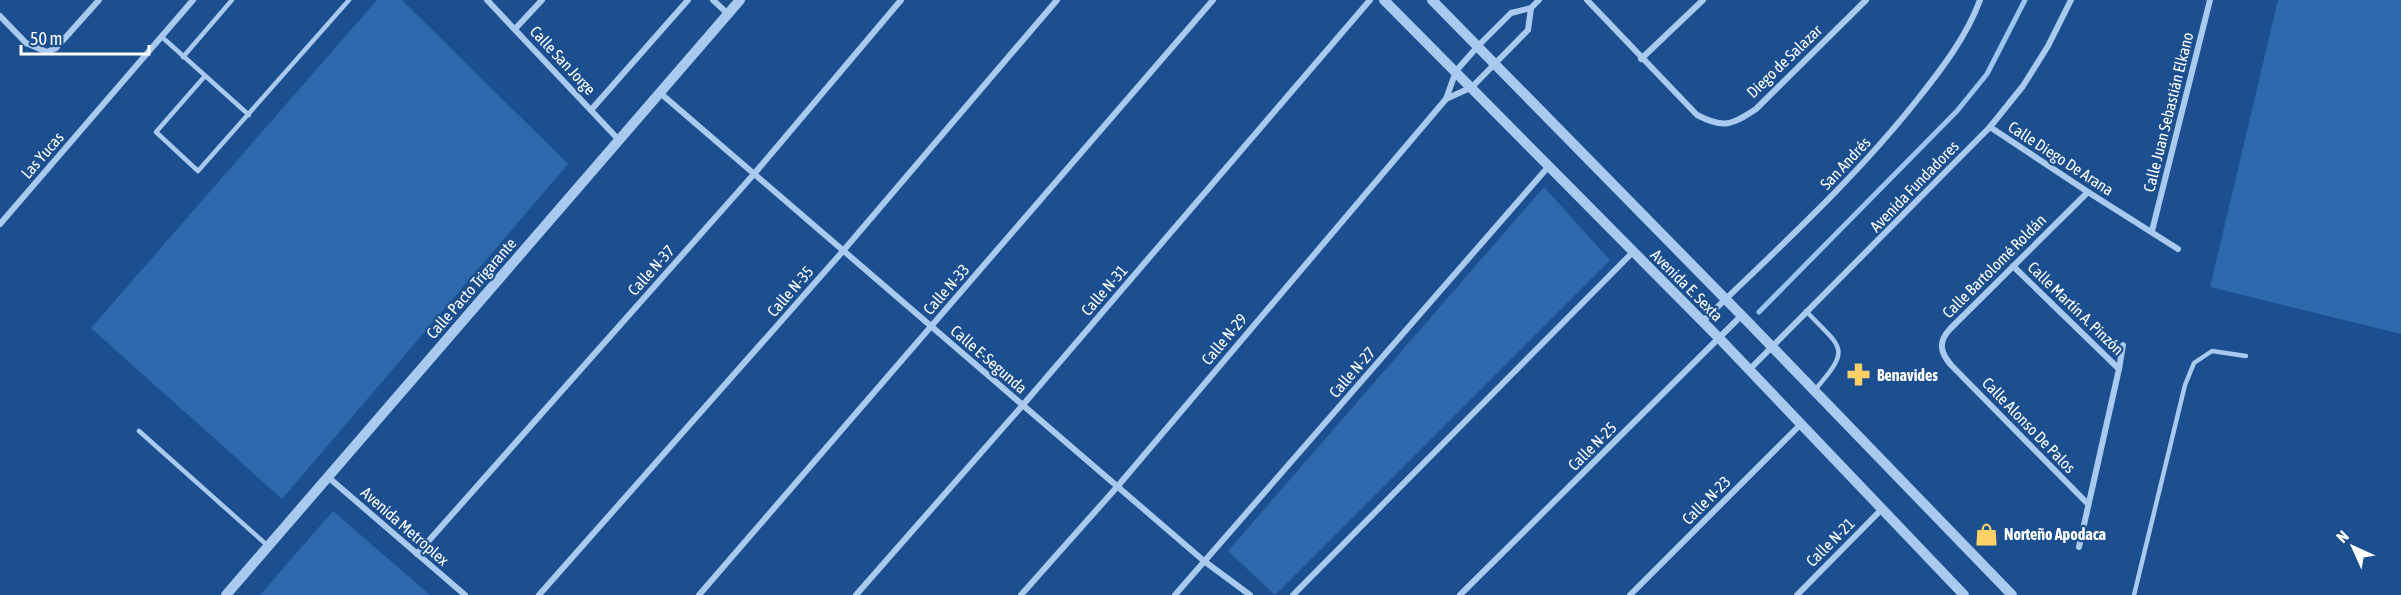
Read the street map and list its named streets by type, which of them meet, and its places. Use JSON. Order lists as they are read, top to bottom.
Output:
{
  "streets": {
    "street": [
      "Calle San Jorge",
      "Diego de Salazar",
      "Calle Juan Sebastián Elkano",
      "Las Yucas",
      "Calle Diego De Arana",
      "San Andrés",
      "Avenida Fundadores",
      "Calle Bartolomé Roldán",
      "Calle N-37",
      "Avenida E. Sexta",
      "Calle Pacto Trigarante",
      "Calle N-33",
      "Calle N-31",
      "Calle N-35",
      "Calle Martín A. Pinzón",
      "Calle N-29",
      "Calle E-Segunda",
      "Calle N-27",
      "Calle Alonso De Palos",
      "Calle N-25",
      "Calle N-23",
      "Avenida Metroplex",
      "Calle N-21"
    ]
  },
  "crossings": [
    ["Calle San Jorge", "Calle Pacto Trigarante"],
    ["Calle Juan Sebastián Elkano", "Calle Diego De Arana"],
    ["Calle Diego De Arana", "Avenida Fundadores"],
    ["Calle Diego De Arana", "Calle Bartolomé Roldán"],
    ["San Andrés", "Avenida E. Sexta"],
    ["Avenida Fundadores", "Avenida E. Sexta"],
    ["Calle Bartolomé Roldán", "Calle Martín A. Pinzón"],
    ["Calle Bartolomé Roldán", "Calle Alonso De Palos"],
    ["Calle N-37", "Calle E-Segunda"],
    ["Calle N-37", "Avenida Metroplex"],
    ["Avenida E. Sexta", "Calle N-29"],
    ["Avenida E. Sexta", "Calle N-27"],
    ["Avenida E. Sexta", "Calle N-25"],
    ["Avenida E. Sexta", "Calle N-23"],
    ["Avenida E. Sexta", "Calle N-21"],
    ["Calle Pacto Trigarante", "Calle E-Segunda"],
    ["Calle Pacto Trigarante", "Avenida Metroplex"],
    ["Calle N-33", "Calle E-Segunda"],
    ["Calle N-31", "Calle E-Segunda"],
    ["Calle N-35", "Calle E-Segunda"],
    ["Calle N-29", "Calle E-Segunda"],
    ["Calle E-Segunda", "Calle N-27"]
  ],
  "places": {
    "pharmacy": ["Benavides"],
    "shop": ["Norteño Apodaca"]
  },
  "scale_bar": "50 m",
  "north": "top left"
}
